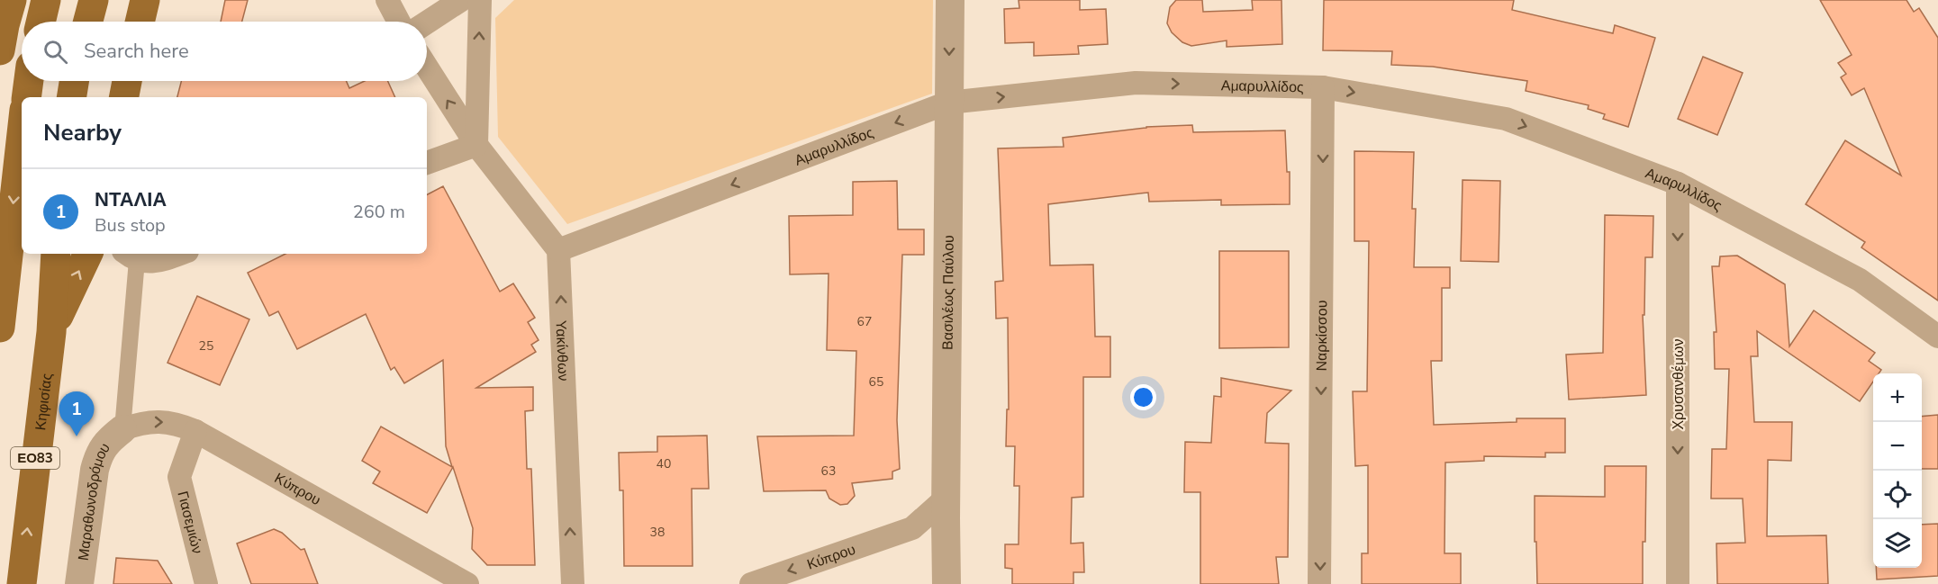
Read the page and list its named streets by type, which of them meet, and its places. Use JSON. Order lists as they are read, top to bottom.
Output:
{
  "streets": {
    "main road": ["Κηφισίας", "ΕΟ83"],
    "street": [
      "Αμαρυλλίδος",
      "Βασιλέως Παύλου",
      "Ναρκίσσου",
      "Υακίνθων",
      "Χρυσανθέμων",
      "Κύπρου",
      "Μαραθωνοδρόμου",
      "Γιασεμιών"
    ]
  },
  "crossings": [
    ["Αμαρυλλίδος", "Βασιλέως Παύλου"],
    ["Αμαρυλλίδος", "Ναρκίσσου"],
    ["Αμαρυλλίδος", "Υακίνθων"],
    ["Αμαρυλλίδος", "Χρυσανθέμων"],
    ["Βασιλέως Παύλου", "Κύπρου"],
    ["Κηφισίας", "ΕΟ83"],
    ["Κύπρου", "Μαραθωνοδρόμου"],
    ["Κύπρου", "Γιασεμιών"]
  ],
  "one_way": [
    "Ναρκίσσου",
    "Υακίνθων",
    "Χρυσανθέμων",
    "Κηφισίας"
  ],
  "house_numbers": [
    "67",
    "25",
    "65",
    "40",
    "63",
    "38"
  ],
  "page": {
    "search": "Search here",
    "heading": "Nearby",
    "list": [
      {
        "mark": "1",
        "name": "ΝΤΑΛΙΑ",
        "note": "Bus stop",
        "value": "260 m"
      }
    ],
    "map_buttons": ["+", "−"],
    "pins": "1"
  }
}
